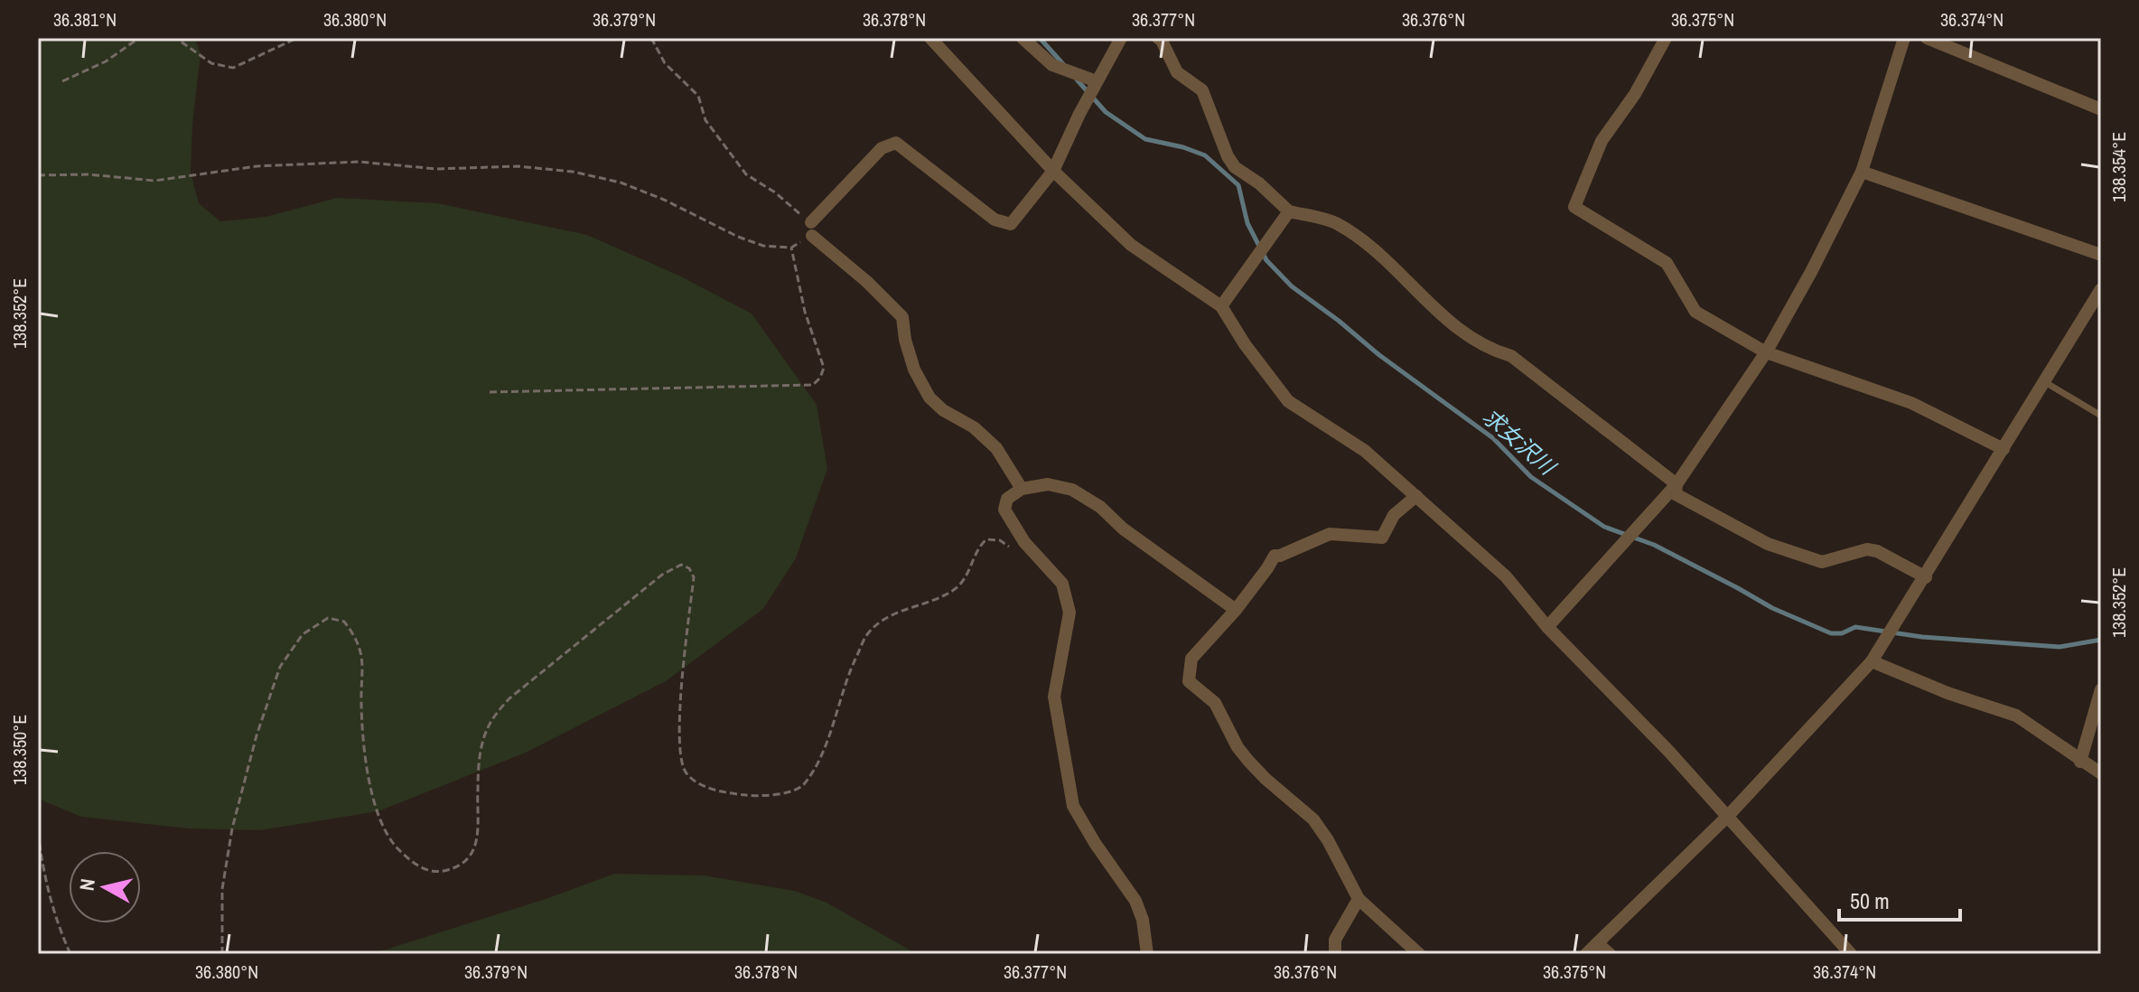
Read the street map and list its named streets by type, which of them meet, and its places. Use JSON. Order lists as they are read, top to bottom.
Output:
{
  "water": ["求女沢川"],
  "scale_bar": "50 m",
  "north": "left",
  "coordinates": [
    "36.381°N",
    "36.380°N",
    "36.379°N",
    "36.378°N",
    "36.377°N",
    "36.376°N",
    "36.375°N",
    "36.374°N",
    "138.354°E",
    "138.352°E",
    "138.350°E"
  ]
}
